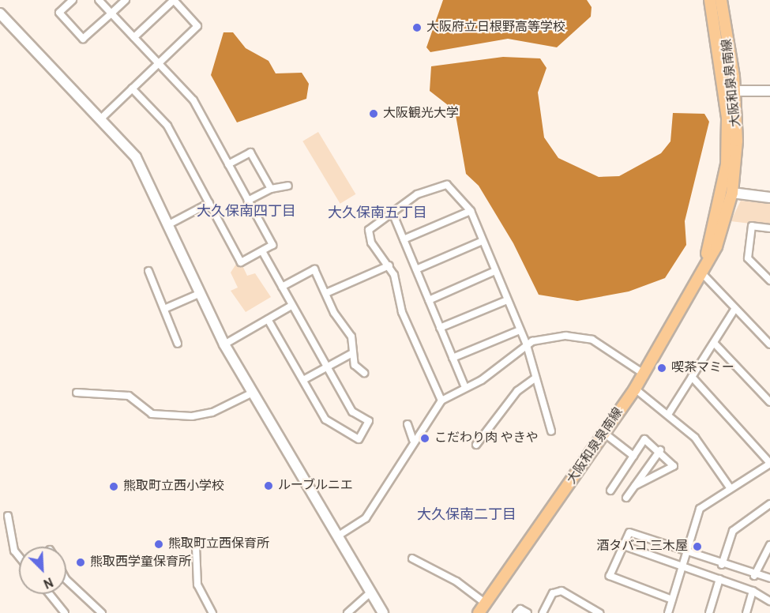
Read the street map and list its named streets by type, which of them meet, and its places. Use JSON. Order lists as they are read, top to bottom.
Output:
{
  "streets": {
    "main road": ["大阪和泉泉南線"]
  },
  "districts": ["大久保南四丁目", "大久保南五丁目", "大久保南二丁目"],
  "places": [
    "大阪府立日根野高等学校",
    "大阪観光大学",
    "喫茶マミー",
    "こだわり肉 やきや",
    "ルーブルニエ",
    "熊取町立西小学校",
    "熊取町立西保育所",
    "酒タバコ 三木屋",
    "熊取西学童保育所"
  ],
  "north": "bottom right"
}
